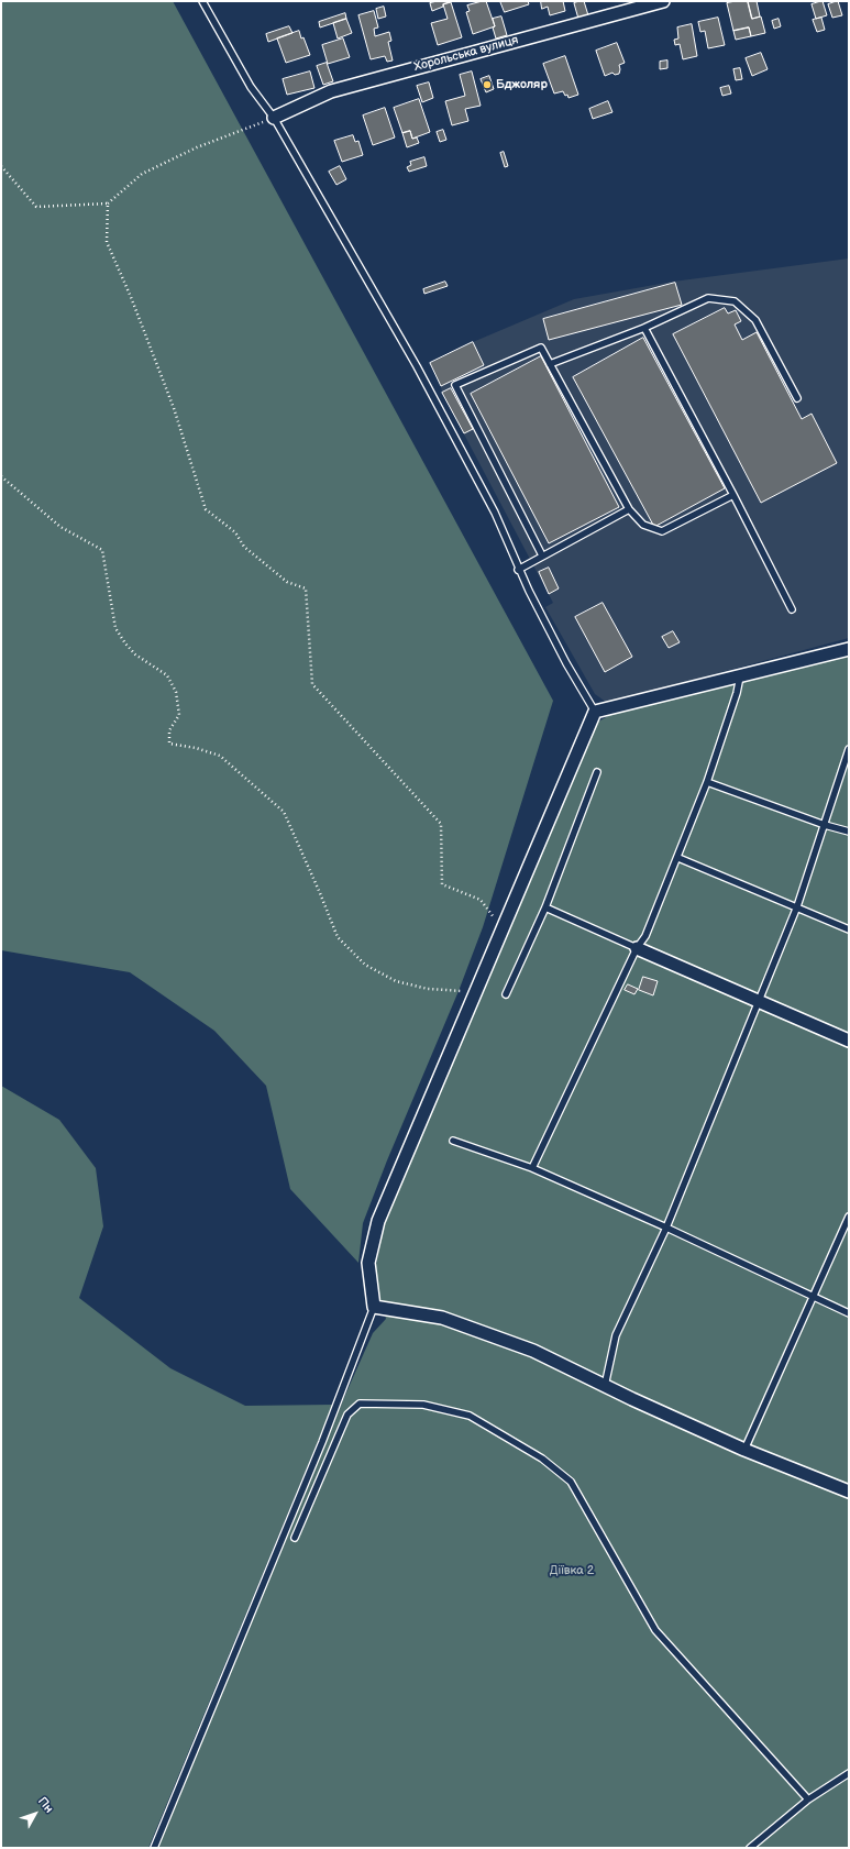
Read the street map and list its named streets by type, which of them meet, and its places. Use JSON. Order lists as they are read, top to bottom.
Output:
{
  "streets": {
    "street": ["Хорольська вулиця"]
  },
  "parks": ["Діївка 2"],
  "places": ["Бджоляр"],
  "north": "top right"
}
